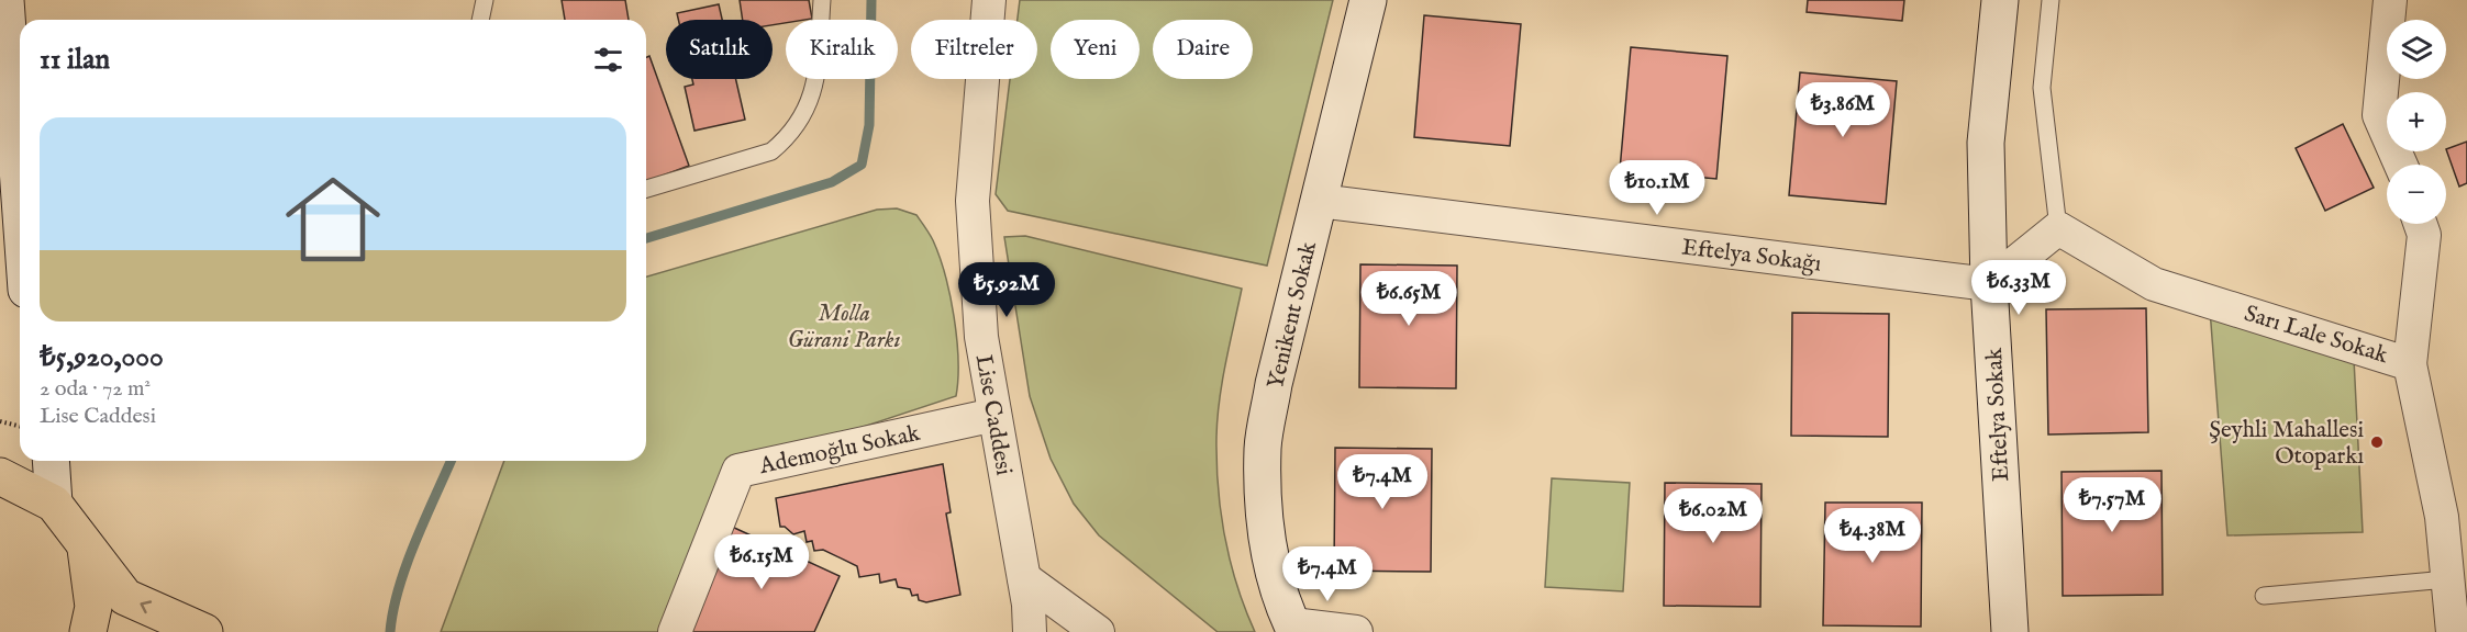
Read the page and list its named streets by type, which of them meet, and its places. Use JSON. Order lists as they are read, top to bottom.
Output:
{
  "streets": {
    "street": [
      "Eftelya Sokağı",
      "Yenikent Sokak",
      "Sarı Lale Sokak",
      "Lise Caddesi",
      "Eftelya Sokak",
      "Ademoğlu Sokak"
    ]
  },
  "crossings": [
    ["Eftelya Sokağı", "Yenikent Sokak"],
    ["Eftelya Sokağı", "Eftelya Sokak"],
    ["Lise Caddesi", "Ademoğlu Sokak"]
  ],
  "parks": ["Molla Gürani Parkı"],
  "places": ["Şeyhli Mahallesi Otoparkı"],
  "page": {
    "map_buttons": ["+", "−"],
    "chip": [
      "Satılık",
      "Kiralık",
      "Filtreler",
      "Yeni",
      "Daire"
    ],
    "heading": "11 ilan",
    "price": [
      "₺3.86M",
      "₺10.1M",
      "₺6.33M",
      "₺5.92M",
      "₺6.65M",
      "₺7.4M",
      "₺7.57M",
      "₺6.02M",
      "₺4.38M",
      "₺6.15M",
      "₺7.4M"
    ],
    "list": [
      {
        "name": "₺5,920,000",
        "note": "2 oda · 72 m² · Lise Caddesi"
      }
    ]
  }
}
